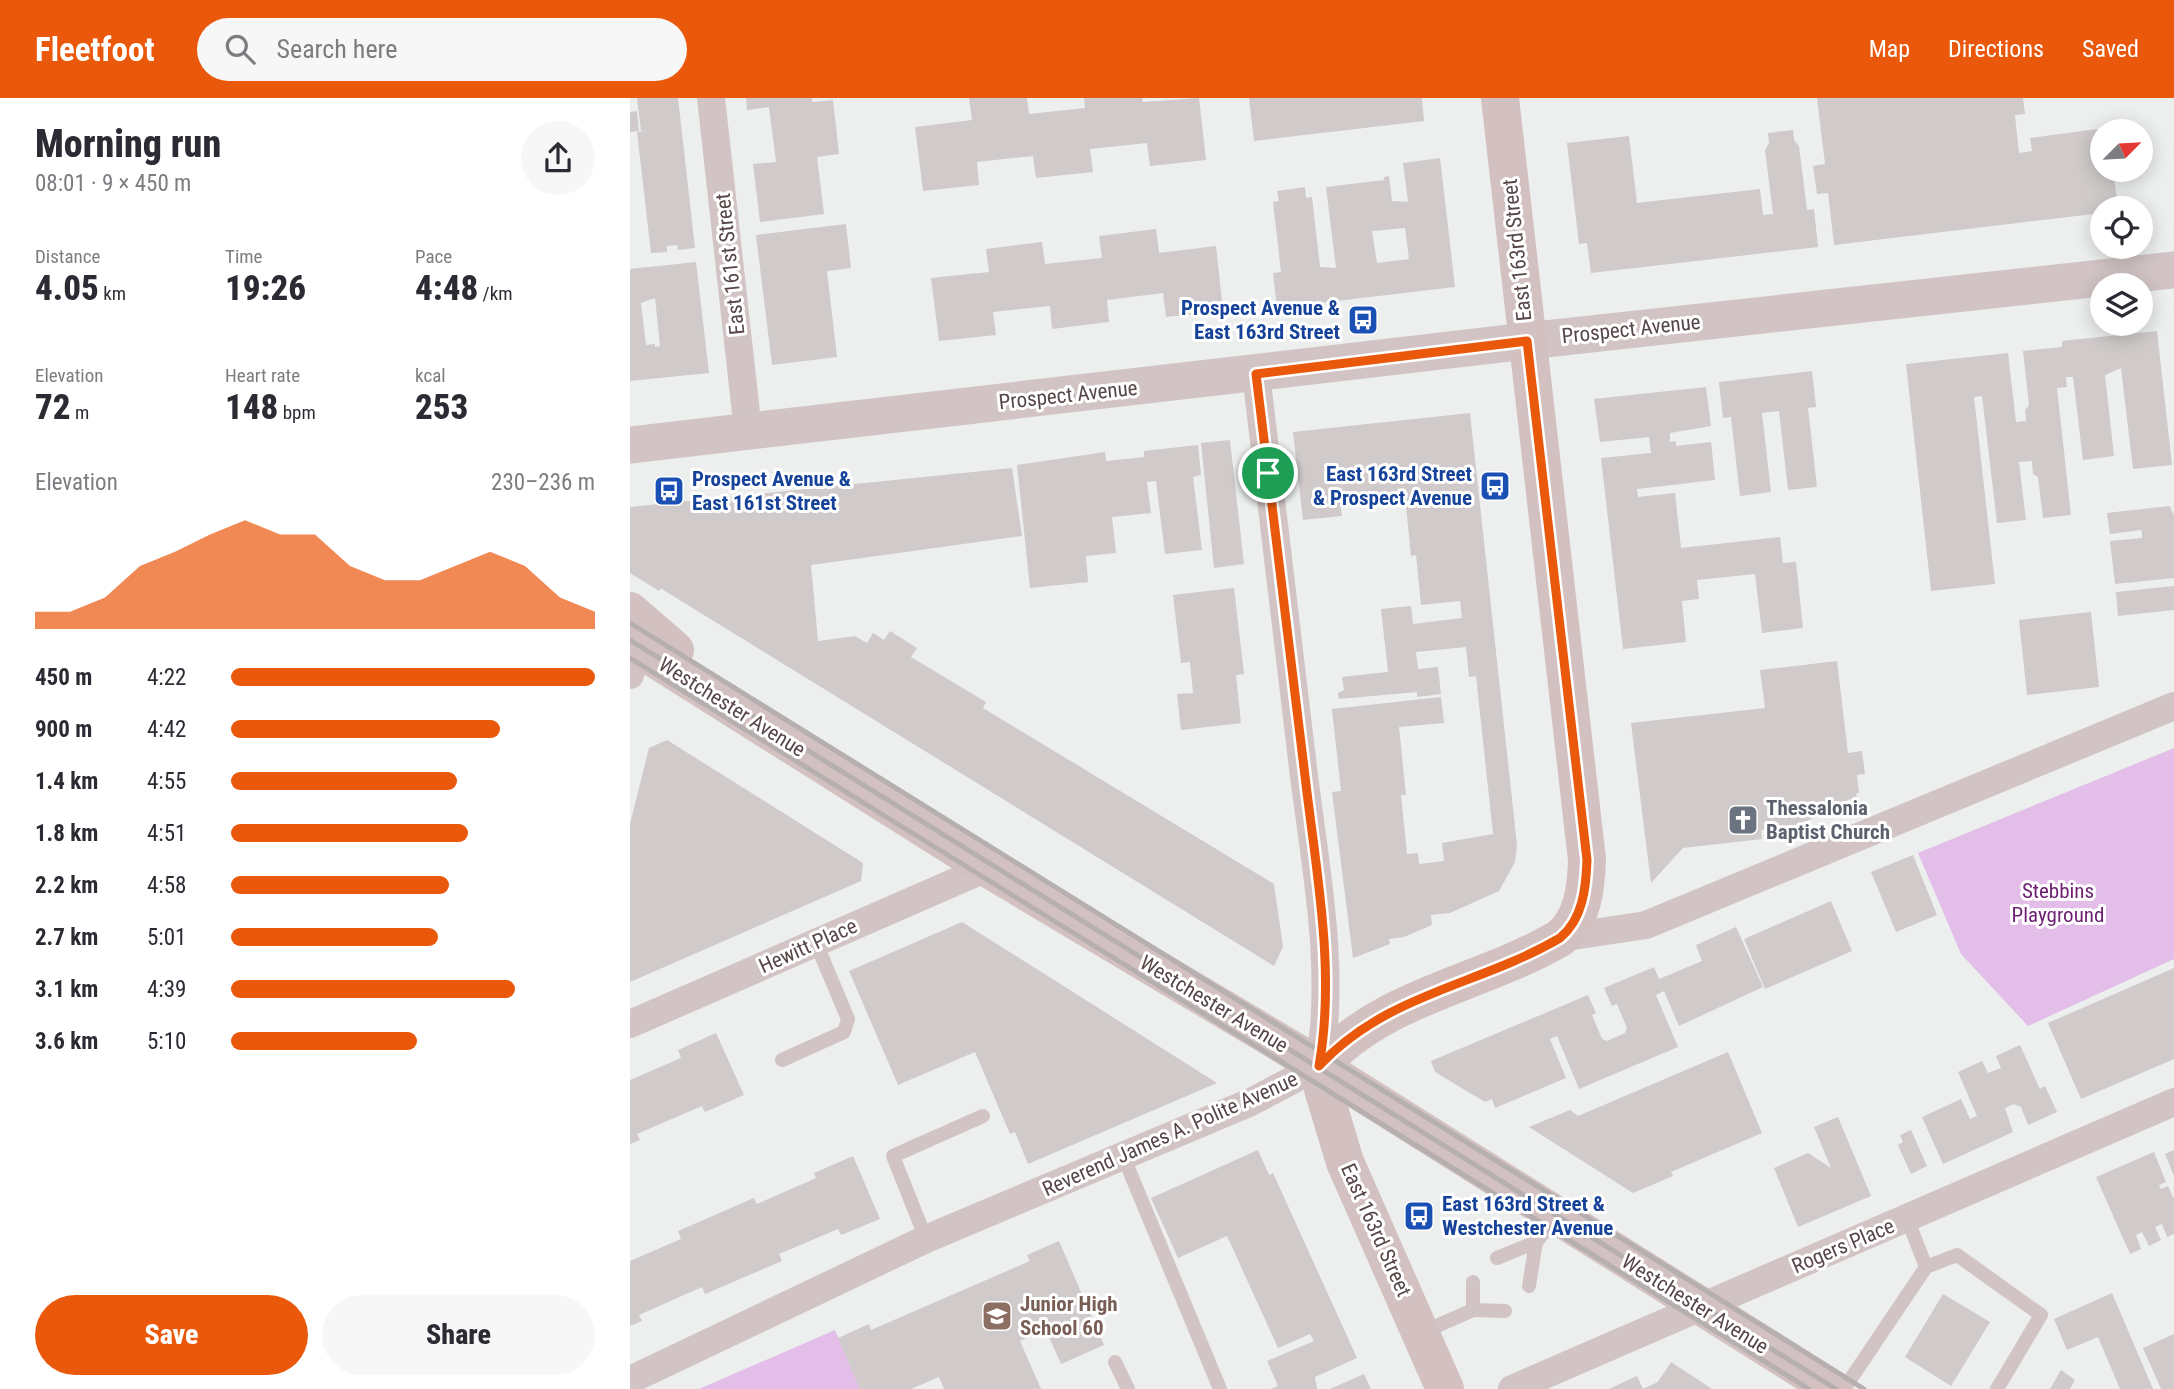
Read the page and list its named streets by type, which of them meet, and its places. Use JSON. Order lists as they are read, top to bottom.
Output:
{
  "streets": {
    "main road": ["East 163rd Street", "Westchester Avenue", "Reverend James A. Polite Avenue"],
    "street": [
      "East 161st Street",
      "Prospect Avenue",
      "Hewitt Place",
      "Rogers Place"
    ]
  },
  "crossings": [
    ["East 163rd Street", "Prospect Avenue"],
    ["East 163rd Street", "Westchester Avenue"],
    ["East 163rd Street", "Reverend James A. Polite Avenue"],
    ["East 161st Street", "Prospect Avenue"],
    ["Westchester Avenue", "Hewitt Place"],
    ["Westchester Avenue", "Reverend James A. Polite Avenue"],
    ["Westchester Avenue", "Rogers Place"]
  ],
  "parks": ["Stebbins Playground"],
  "places": {
    "bus stop": [
      "Prospect Avenue & East 163rd Street",
      "East 163rd Street & Prospect Avenue",
      "Prospect Avenue & East 161st Street",
      "East 163rd Street & Westchester Avenue"
    ],
    "church": ["Thessalonia Baptist Church"],
    "school or university": ["Junior High School 60"]
  },
  "north": "top right",
  "page": {
    "header": "Fleetfoot",
    "search": "Search here",
    "nav": ["Map", "Directions", "Saved"],
    "heading": ["Morning run", "08:01 · 9 × 450 m"],
    "stats": [
      ["Distance", "4.05 km"],
      ["Time", "19:26"],
      ["Pace", "4:48 /km"],
      ["Elevation", "72 m"],
      ["Heart rate", "148 bpm"],
      ["kcal", "253"]
    ],
    "chart": ["Elevation", "230–236 m"],
    "list": [
      {
        "name": "450 m",
        "note": "4:22"
      },
      {
        "name": "900 m",
        "note": "4:42"
      },
      {
        "name": "1.4 km",
        "note": "4:55"
      },
      {
        "name": "1.8 km",
        "note": "4:51"
      },
      {
        "name": "2.2 km",
        "note": "4:58"
      },
      {
        "name": "2.7 km",
        "note": "5:01"
      },
      {
        "name": "3.1 km",
        "note": "4:39"
      },
      {
        "name": "3.6 km",
        "note": "5:10"
      }
    ],
    "buttons": ["Save", "Share"]
  }
}
